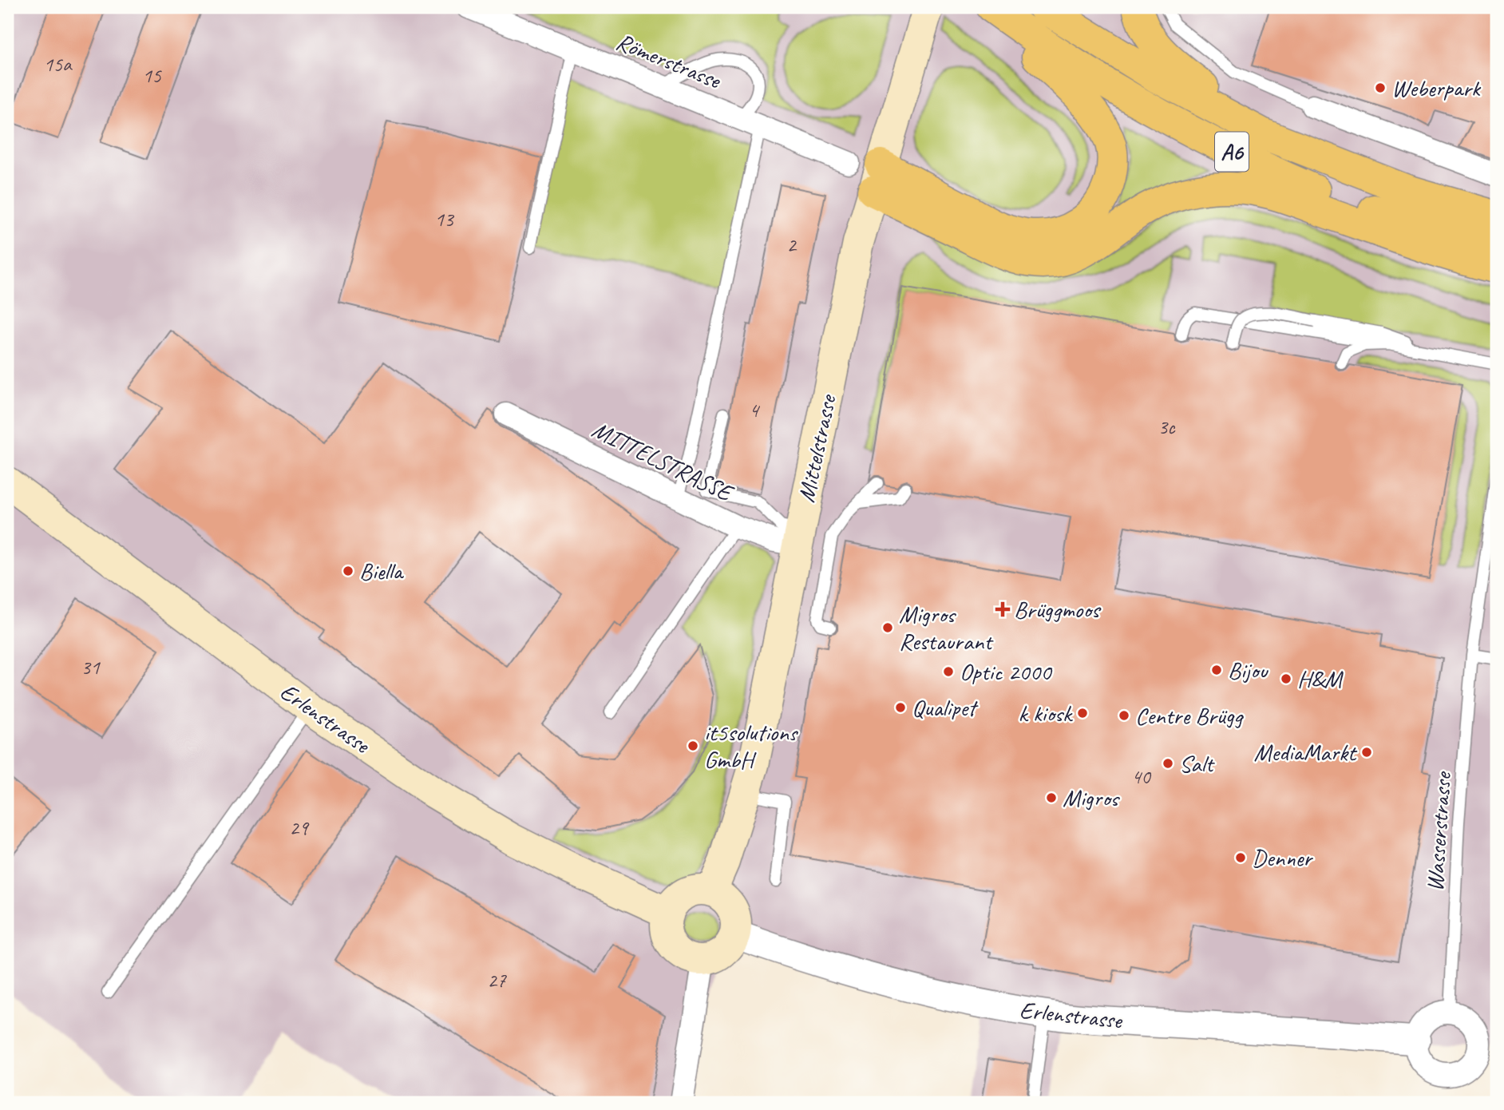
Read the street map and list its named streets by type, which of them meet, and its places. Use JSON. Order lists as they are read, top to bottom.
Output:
{
  "streets": {
    "highway": ["A6"],
    "main road": ["Mittelstrasse", "Erlenstrasse"],
    "street": ["Römerstrasse", "MITTELSTRASSE"],
    "lane": ["Wasserstrasse"]
  },
  "crossings": [
    ["Mittelstrasse", "MITTELSTRASSE"],
    ["Mittelstrasse", "Erlenstrasse"],
    ["Erlenstrasse", "Wasserstrasse"]
  ],
  "places": {
    "other": [
      "Weberpark",
      "Biella",
      "Migros Restaurant",
      "Bijou",
      "Optic 2000",
      "H&M",
      "Qualipet",
      "k kiosk",
      "Centre Brügg",
      "it5solutions GmbH",
      "MediaMarkt",
      "Salt",
      "Migros",
      "Denner"
    ],
    "health": ["Brüggmoos"]
  },
  "house_numbers": [
    "15a",
    "15",
    "13",
    "2",
    "4",
    "3c",
    "31",
    "40",
    "29",
    "27"
  ]
}
